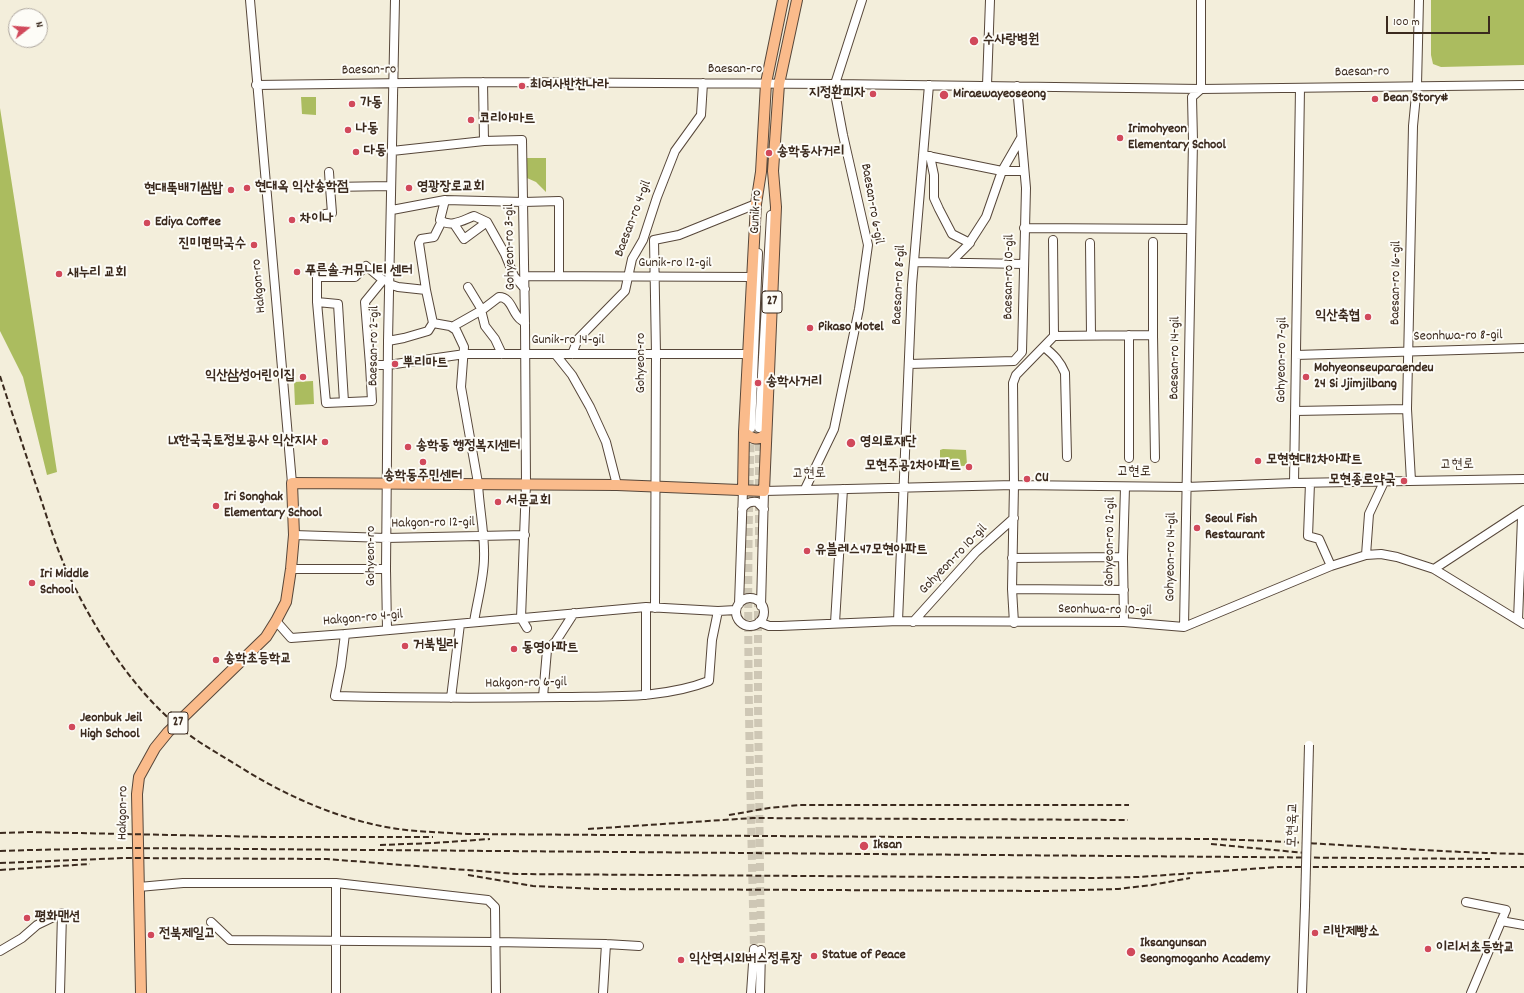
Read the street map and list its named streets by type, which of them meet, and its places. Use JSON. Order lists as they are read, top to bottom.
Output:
{
  "streets": {
    "main road": [
      "Gunik-ro",
      "Hakgon-ro",
      "27",
      "고현로"
    ],
    "street": [
      "Baesan-ro",
      "Baesan-ro 6-gil",
      "Baesan-ro 4-gil",
      "Gohyeon-ro 3-gil",
      "Gunik-ro 12-gil",
      "Baesan-ro 10-gil",
      "Baesan-ro 16-gil",
      "Baesan-ro 8-gil",
      "Seonhwa-ro 8-gil",
      "Gunik-ro 14-gil",
      "Baesan-ro 2-gil",
      "Baesan-ro 14-gil",
      "Gohyeon-ro 7-gil",
      "Gohyeon-ro",
      "Hakgon-ro 12-gil",
      "Gohyeon-ro 12-gil",
      "Gohyeon-ro 14-gil",
      "Gohyeon-ro 10-gil",
      "Seonhwa-ro 10-gil",
      "Hakgon-ro 4-gil",
      "Hakgon-ro 6-gil",
      "모현육교"
    ]
  },
  "crossings": [
    ["Baesan-ro", "Baesan-ro 6-gil"],
    ["Baesan-ro", "Gunik-ro"],
    ["Baesan-ro", "Baesan-ro 4-gil"],
    ["Baesan-ro", "Baesan-ro 10-gil"],
    ["Baesan-ro", "Baesan-ro 16-gil"],
    ["Baesan-ro", "Baesan-ro 8-gil"],
    ["Baesan-ro", "Hakgon-ro"],
    ["Baesan-ro", "Baesan-ro 2-gil"],
    ["Baesan-ro", "Baesan-ro 14-gil"],
    ["Baesan-ro", "Gohyeon-ro 7-gil"],
    ["Baesan-ro 6-gil", "고현로"],
    ["Gunik-ro", "27"],
    ["Gunik-ro", "Gohyeon-ro"],
    ["Baesan-ro 4-gil", "Gunik-ro 12-gil"],
    ["Baesan-ro 4-gil", "Gunik-ro 14-gil"],
    ["Gohyeon-ro 3-gil", "Gunik-ro 12-gil"],
    ["Gohyeon-ro 3-gil", "Gunik-ro 14-gil"],
    ["Gohyeon-ro 3-gil", "Baesan-ro 2-gil"],
    ["Gunik-ro 12-gil", "27"],
    ["Gunik-ro 12-gil", "Gohyeon-ro"],
    ["Baesan-ro 10-gil", "Baesan-ro 8-gil"],
    ["Baesan-ro 16-gil", "Seonhwa-ro 8-gil"],
    ["Baesan-ro 16-gil", "Gohyeon-ro 7-gil"],
    ["Baesan-ro 16-gil", "고현로"],
    ["Baesan-ro 8-gil", "고현로"],
    ["Baesan-ro 8-gil", "Seonhwa-ro 10-gil"],
    ["Hakgon-ro", "Hakgon-ro 12-gil"],
    ["Hakgon-ro", "Hakgon-ro 4-gil"],
    ["27", "Gunik-ro 14-gil"],
    ["27", "고현로"],
    ["Seonhwa-ro 8-gil", "Gohyeon-ro 7-gil"],
    ["Gunik-ro 14-gil", "Baesan-ro 2-gil"],
    ["Gunik-ro 14-gil", "Gohyeon-ro"],
    ["Baesan-ro 2-gil", "Gohyeon-ro"],
    ["Baesan-ro 14-gil", "고현로"],
    ["Baesan-ro 14-gil", "Gohyeon-ro 14-gil"],
    ["Gohyeon-ro 7-gil", "고현로"],
    ["Gohyeon-ro", "Hakgon-ro 12-gil"],
    ["Gohyeon-ro", "Hakgon-ro 4-gil"],
    ["고현로", "Gohyeon-ro 12-gil"],
    ["고현로", "Gohyeon-ro 14-gil"],
    ["Gohyeon-ro 12-gil", "Seonhwa-ro 10-gil"],
    ["Gohyeon-ro 14-gil", "Seonhwa-ro 10-gil"],
    ["Gohyeon-ro 10-gil", "Seonhwa-ro 10-gil"],
    ["Seonhwa-ro 10-gil", "Hakgon-ro 4-gil"],
    ["Hakgon-ro 4-gil", "Hakgon-ro 6-gil"]
  ],
  "places": [
    "수사랑병원",
    "최여사반찬나라",
    "지정환피자",
    "Miraewayeoseong",
    "Bean Story#",
    "가동",
    "코리아마트",
    "나동",
    "Irimohyeon Elementary School",
    "다동",
    "송학동사거리",
    "현대옥 익산송학점",
    "영광장로교회",
    "현대뚝배기쌈밥",
    "차이나",
    "Ediya Coffee",
    "진미면막국수",
    "푸른솔 커뮤니티 센터",
    "새누리 교회",
    "익산축협",
    "Pikaso Motel",
    "뿌리마트",
    "익산삼성어린이집",
    "Mohyeonseuparaendeu 24 Si Jjimjilbang",
    "송학사거리",
    "LX한국국토정보공사 익산지사",
    "영의료재단",
    "송학동 행정복지센터",
    "모현현대2차아파트",
    "송학동주민센터",
    "모현주공2차아파트",
    "CU",
    "모현종로약국",
    "서문교회",
    "Iri Songhak Elementary School",
    "Seoul Fish Restaurant",
    "유블레스47모현아파트",
    "Iri Middle School",
    "거북빌라",
    "동영아파트",
    "송학초등학교",
    "Jeonbuk Jeil High School",
    "Iksan",
    "평화맨션",
    "리반제빵소",
    "전북제일고",
    "이리서초등학교",
    "Iksangunsan Seongmoganho Academy",
    "Statue of Peace",
    "익산역시외버스정류장"
  ],
  "scale_bar": "100 m",
  "north": "right"
}
